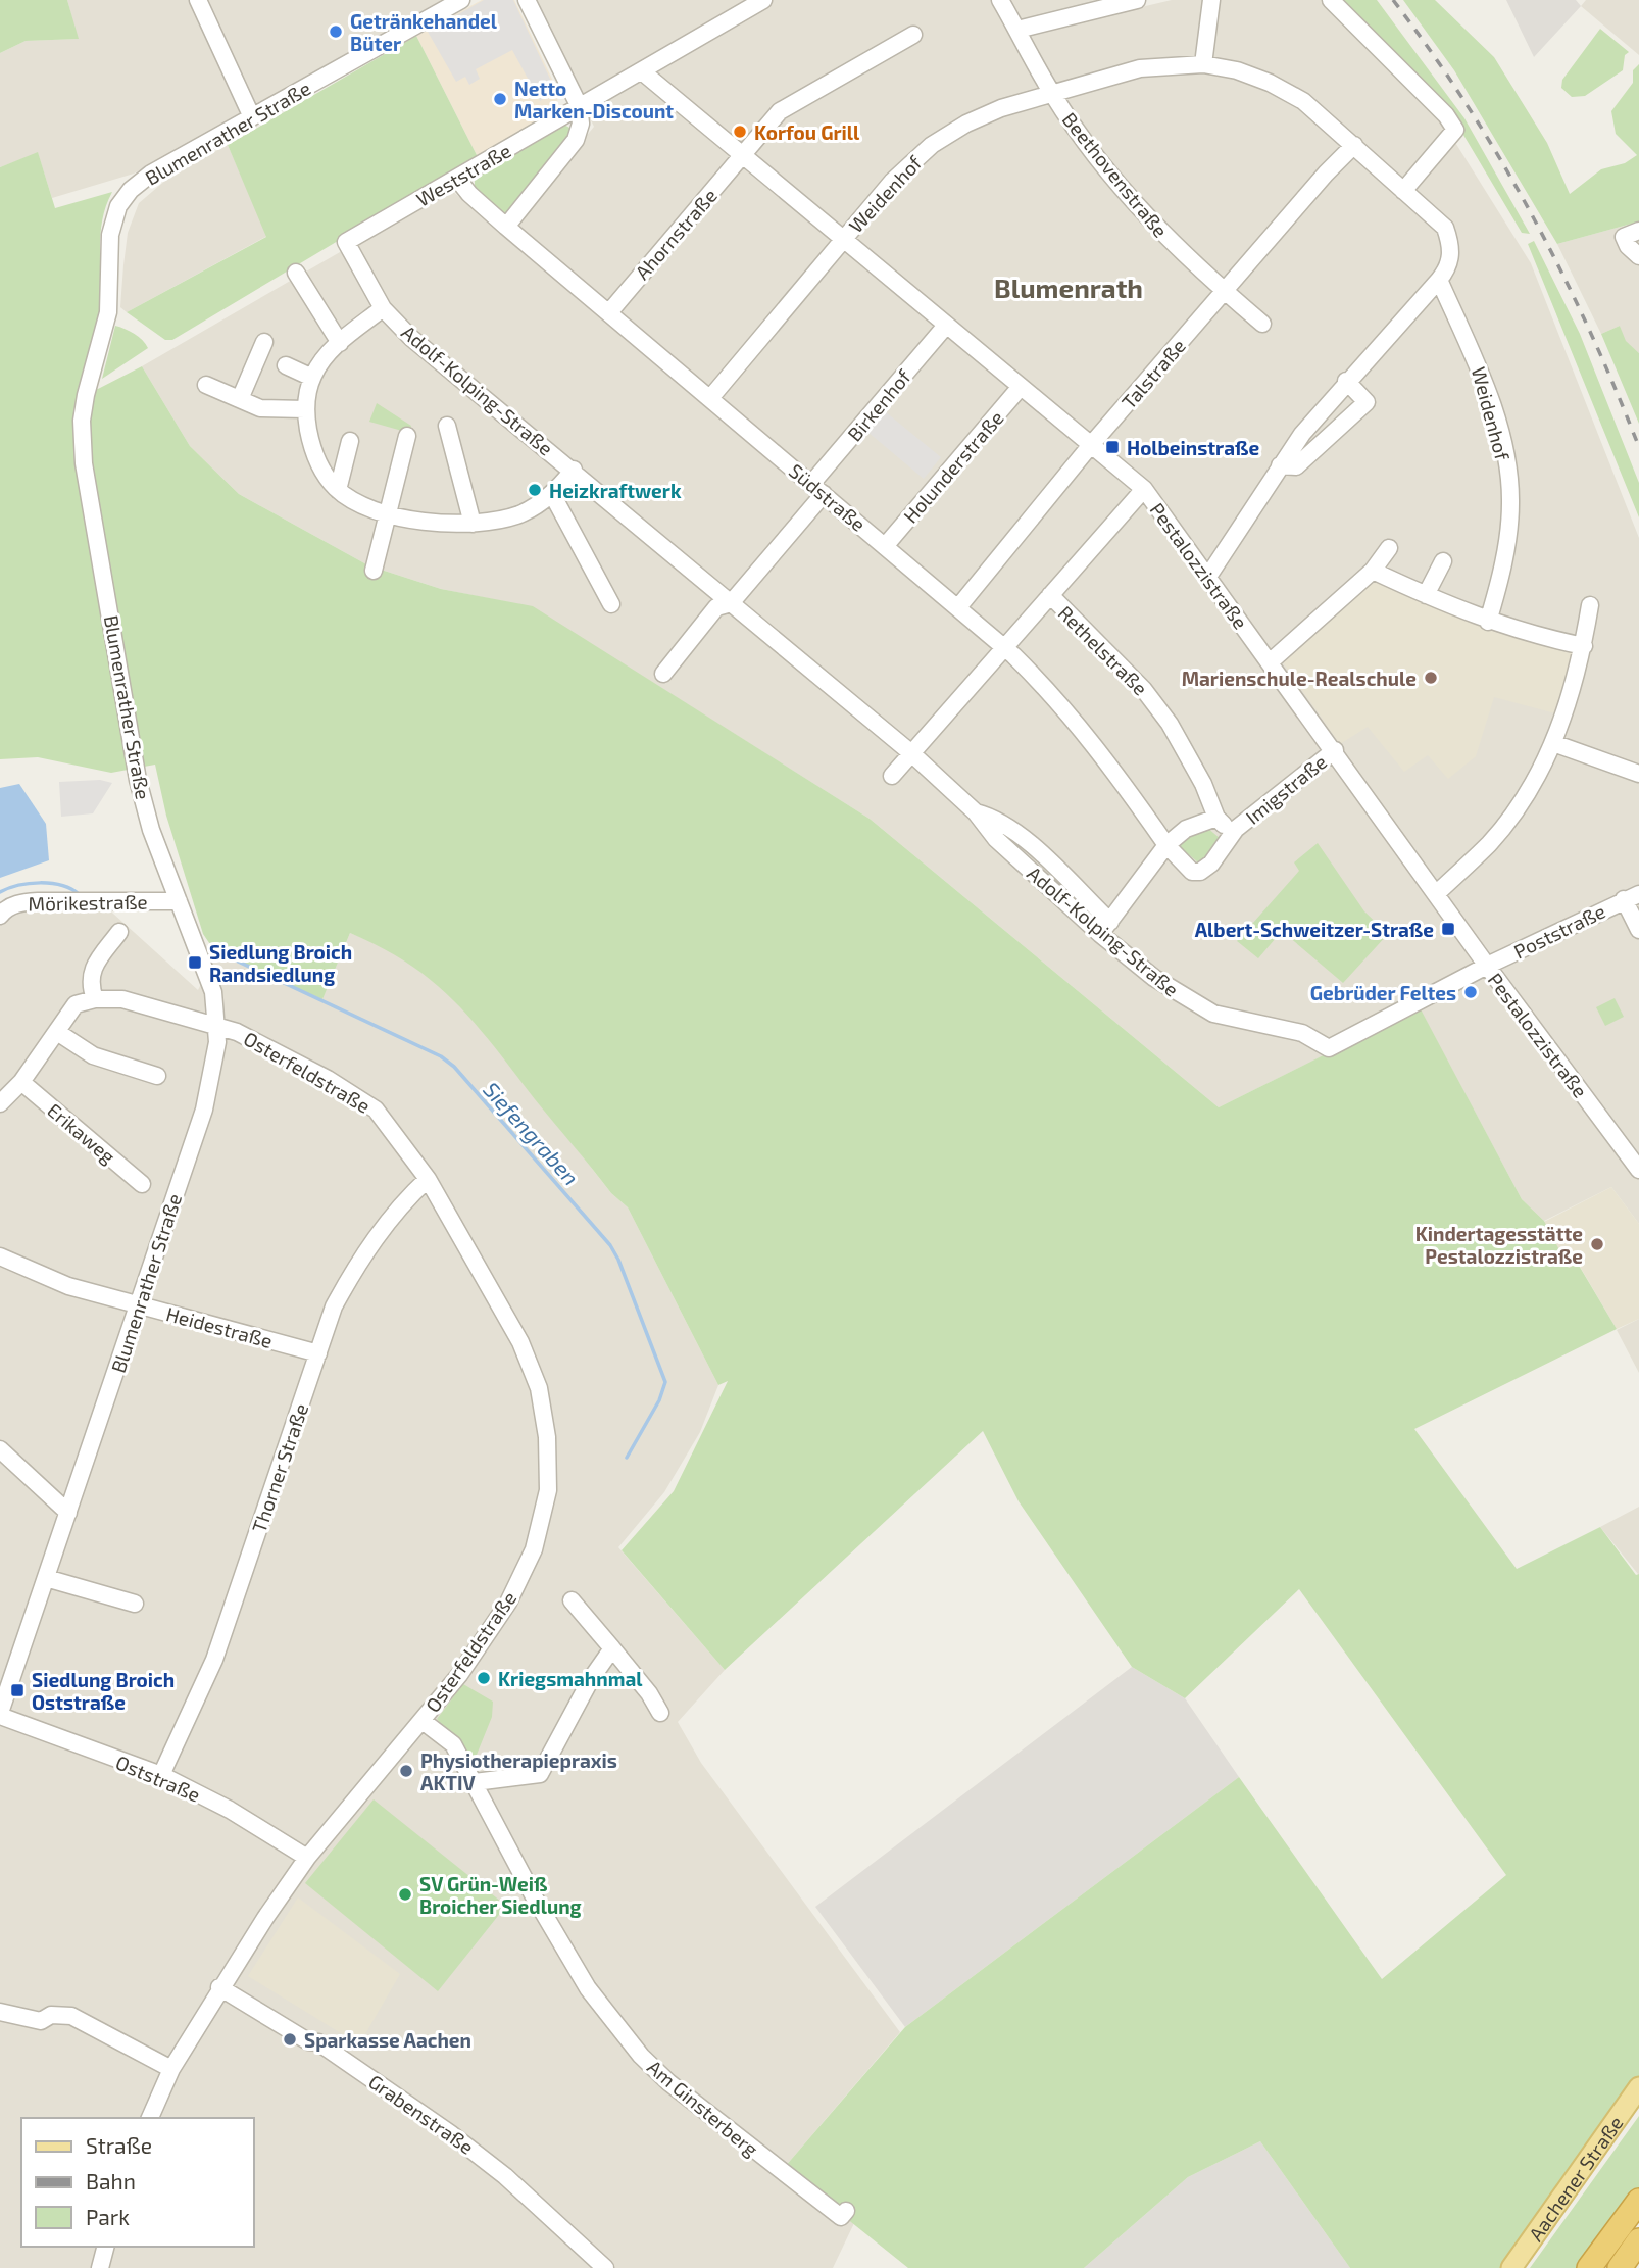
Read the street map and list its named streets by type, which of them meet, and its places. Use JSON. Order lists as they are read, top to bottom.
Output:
{
  "streets": {
    "main road": ["Aachener Straße"],
    "street": [
      "Blumenrather Straße",
      "Weststraße",
      "Beethovenstraße",
      "Weidenhof",
      "Ahornstraße",
      "Talstraße",
      "Adolf-Kolping-Straße",
      "Birkenhof",
      "Holunderstraße",
      "Südstraße",
      "Pestalozzistraße",
      "Rethelstraße",
      "Imigstraße",
      "Mörikestraße",
      "Poststraße",
      "Osterfeldstraße",
      "Erikaweg",
      "Heidestraße",
      "Thorner Straße",
      "Oststraße",
      "Am Ginsterberg",
      "Grabenstraße"
    ]
  },
  "crossings": [
    ["Blumenrather Straße", "Mörikestraße"],
    ["Blumenrather Straße", "Osterfeldstraße"],
    ["Blumenrather Straße", "Heidestraße"],
    ["Blumenrather Straße", "Oststraße"],
    ["Weststraße", "Adolf-Kolping-Straße"],
    ["Weststraße", "Südstraße"],
    ["Weststraße", "Pestalozzistraße"],
    ["Beethovenstraße", "Weidenhof"],
    ["Beethovenstraße", "Talstraße"],
    ["Weidenhof", "Talstraße"],
    ["Weidenhof", "Südstraße"],
    ["Weidenhof", "Pestalozzistraße"],
    ["Ahornstraße", "Südstraße"],
    ["Ahornstraße", "Pestalozzistraße"],
    ["Talstraße", "Südstraße"],
    ["Talstraße", "Pestalozzistraße"],
    ["Adolf-Kolping-Straße", "Imigstraße"],
    ["Adolf-Kolping-Straße", "Poststraße"],
    ["Birkenhof", "Südstraße"],
    ["Birkenhof", "Pestalozzistraße"],
    ["Holunderstraße", "Südstraße"],
    ["Holunderstraße", "Pestalozzistraße"],
    ["Südstraße", "Imigstraße"],
    ["Pestalozzistraße", "Imigstraße"],
    ["Pestalozzistraße", "Poststraße"],
    ["Rethelstraße", "Imigstraße"],
    ["Osterfeldstraße", "Thorner Straße"],
    ["Osterfeldstraße", "Oststraße"],
    ["Osterfeldstraße", "Am Ginsterberg"],
    ["Osterfeldstraße", "Grabenstraße"],
    ["Heidestraße", "Thorner Straße"],
    ["Thorner Straße", "Oststraße"]
  ],
  "districts": ["Blumenrath"],
  "water": ["Siefengraben"],
  "places": {
    "other": [
      "Getränkehandel Büter",
      "Netto Marken-Discount",
      "Korfou Grill",
      "Heizkraftwerk",
      "Marienschule-Realschule",
      "Gebrüder Feltes",
      "Kindertagesstätte Pestalozzistraße",
      "Kriegsmahnmal",
      "Physiotherapiepraxis AKTIV",
      "SV Grün-Weiß Broicher Siedlung",
      "Sparkasse Aachen"
    ],
    "transit": [
      "Holbeinstraße",
      "Albert-Schweitzer-Straße",
      "Siedlung Broich Randsiedlung",
      "Siedlung Broich Oststraße"
    ]
  },
  "legend": ["Straße", "Bahn", "Park"]
}
